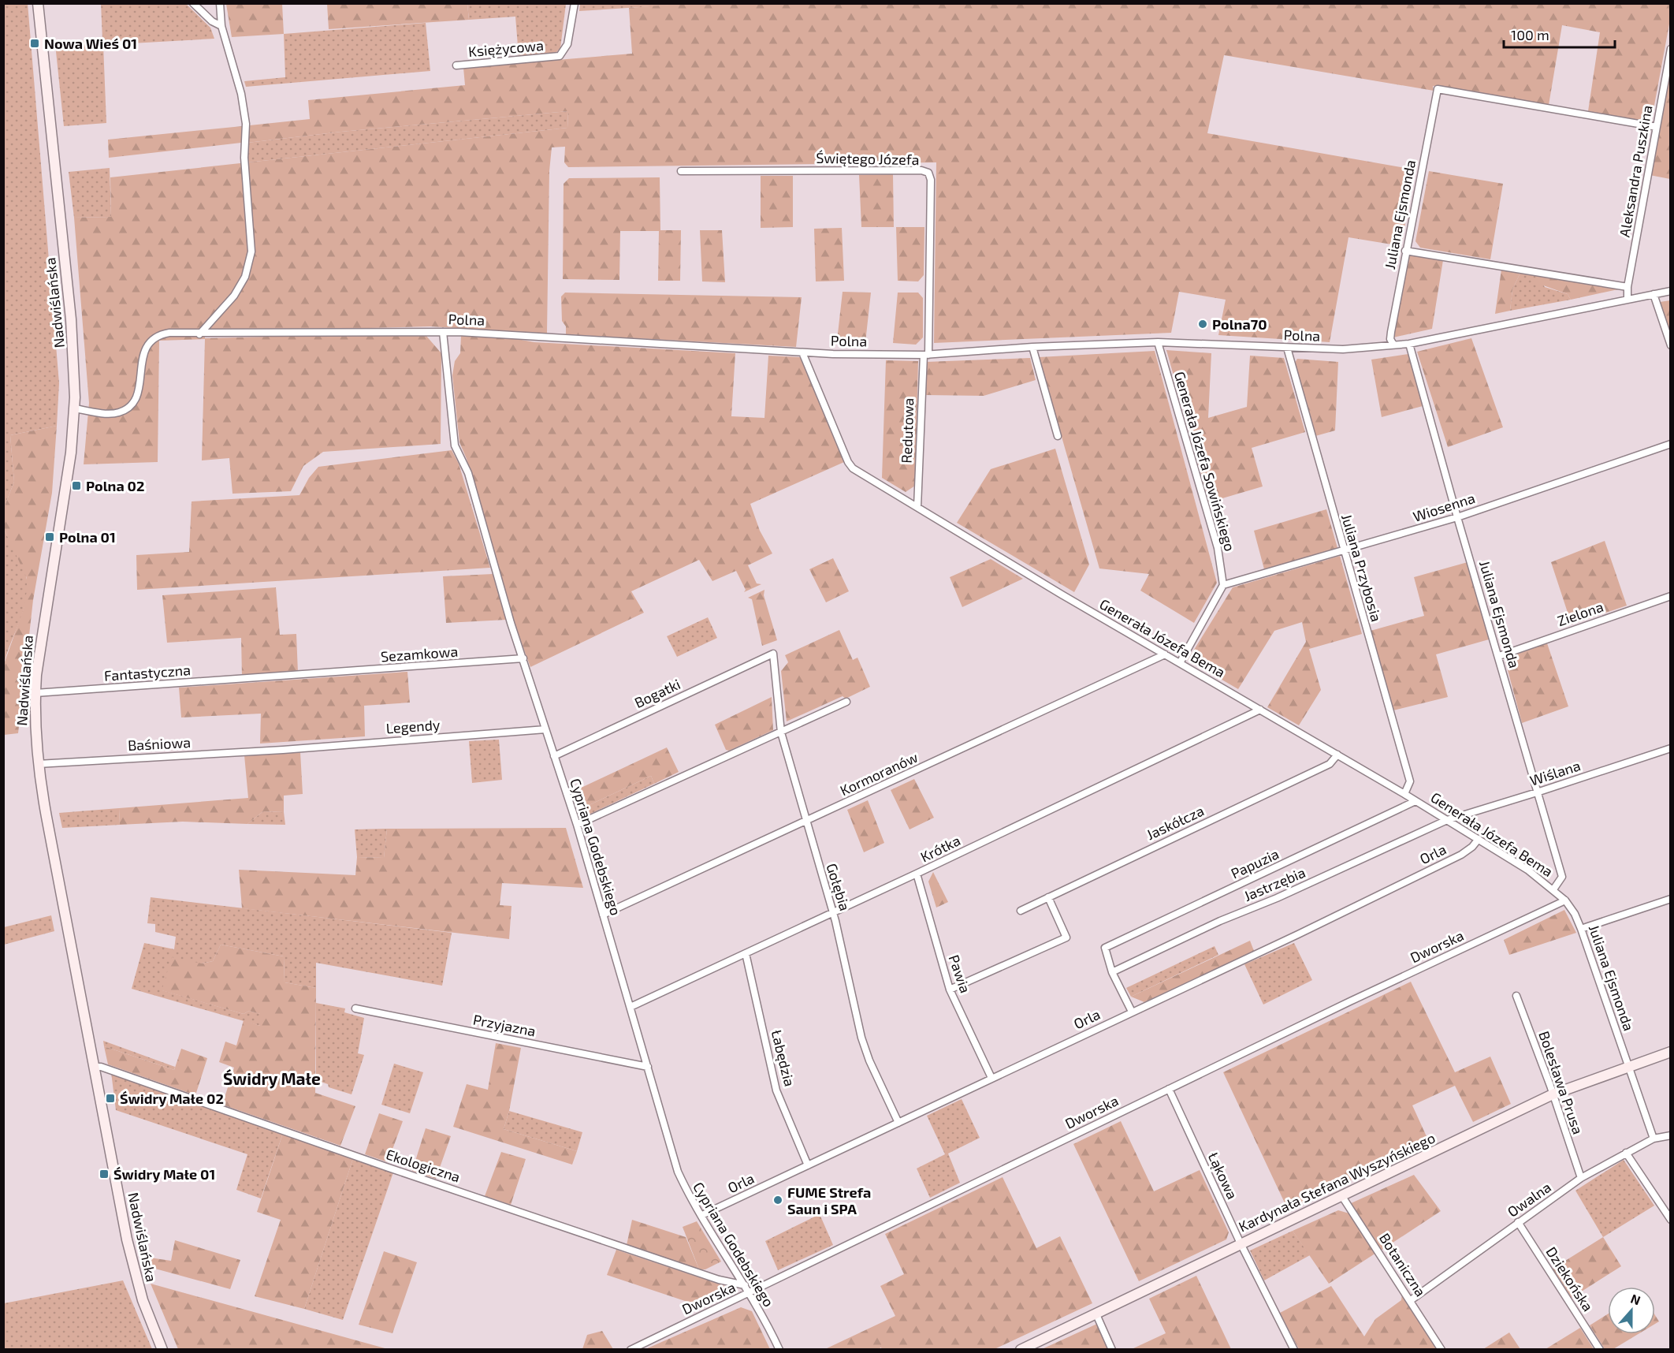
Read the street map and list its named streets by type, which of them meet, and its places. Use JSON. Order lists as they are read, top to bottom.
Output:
{
  "streets": {
    "main road": ["Nadwiślańska", "Kardynała Stefana Wyszyńskiego"],
    "street": [
      "Księżycowa",
      "Świętego Józefa",
      "Aleksandra Puszkina",
      "Juliana Ejsmonda",
      "Polna",
      "Redutowa",
      "Generała Józefa Sowińskiego",
      "Wiosenna",
      "Juliana Przybosia",
      "Zielona",
      "Generała Józefa Bema",
      "Sezamkowa",
      "Fantastyczna",
      "Bogatki",
      "Legendy",
      "Baśniowa",
      "Wiślana",
      "Kormoranów",
      "Jaskółcza",
      "Cypriana Godebskiego",
      "Krótka",
      "Orla",
      "Papuzia",
      "Jastrzębia",
      "Gołębia",
      "Dworska",
      "Pawia",
      "Przyjazna",
      "Łabędzia",
      "Bolesława Prusa",
      "Ekologiczna",
      "Łąkowa",
      "Owalna",
      "Botaniczna",
      "Dziekońska"
    ]
  },
  "crossings": [
    ["Świętego Józefa", "Polna"],
    ["Świętego Józefa", "Redutowa"],
    ["Aleksandra Puszkina", "Juliana Ejsmonda"],
    ["Aleksandra Puszkina", "Polna"],
    ["Juliana Ejsmonda", "Polna"],
    ["Juliana Ejsmonda", "Wiosenna"],
    ["Juliana Ejsmonda", "Zielona"],
    ["Juliana Ejsmonda", "Generała Józefa Bema"],
    ["Juliana Ejsmonda", "Wiślana"],
    ["Juliana Ejsmonda", "Dworska"],
    ["Juliana Ejsmonda", "Kardynała Stefana Wyszyńskiego"],
    ["Juliana Ejsmonda", "Owalna"],
    ["Nadwiślańska", "Polna"],
    ["Nadwiślańska", "Fantastyczna"],
    ["Nadwiślańska", "Baśniowa"],
    ["Nadwiślańska", "Ekologiczna"],
    ["Polna", "Redutowa"],
    ["Polna", "Generała Józefa Sowińskiego"],
    ["Polna", "Juliana Przybosia"],
    ["Polna", "Generała Józefa Bema"],
    ["Polna", "Cypriana Godebskiego"],
    ["Redutowa", "Generała Józefa Bema"],
    ["Generała Józefa Sowińskiego", "Wiosenna"],
    ["Wiosenna", "Juliana Przybosia"],
    ["Juliana Przybosia", "Generała Józefa Bema"],
    ["Generała Józefa Bema", "Wiślana"],
    ["Generała Józefa Bema", "Kormoranów"],
    ["Generała Józefa Bema", "Jaskółcza"],
    ["Generała Józefa Bema", "Krótka"],
    ["Generała Józefa Bema", "Orla"],
    ["Generała Józefa Bema", "Papuzia"],
    ["Generała Józefa Bema", "Jastrzębia"],
    ["Generała Józefa Bema", "Dworska"],
    ["Sezamkowa", "Fantastyczna"],
    ["Sezamkowa", "Cypriana Godebskiego"],
    ["Bogatki", "Cypriana Godebskiego"],
    ["Bogatki", "Gołębia"],
    ["Legendy", "Baśniowa"],
    ["Legendy", "Cypriana Godebskiego"],
    ["Wiślana", "Jastrzębia"],
    ["Kormoranów", "Cypriana Godebskiego"],
    ["Kormoranów", "Gołębia"],
    ["Cypriana Godebskiego", "Krótka"],
    ["Cypriana Godebskiego", "Orla"],
    ["Cypriana Godebskiego", "Dworska"],
    ["Cypriana Godebskiego", "Przyjazna"],
    ["Cypriana Godebskiego", "Ekologiczna"],
    ["Krótka", "Gołębia"],
    ["Krótka", "Pawia"],
    ["Krótka", "Łabędzia"],
    ["Orla", "Gołębia"],
    ["Orla", "Pawia"],
    ["Orla", "Łabędzia"],
    ["Papuzia", "Jastrzębia"],
    ["Dworska", "Łąkowa"],
    ["Bolesława Prusa", "Kardynała Stefana Wyszyńskiego"],
    ["Bolesława Prusa", "Owalna"],
    ["Łąkowa", "Kardynała Stefana Wyszyńskiego"],
    ["Kardynała Stefana Wyszyńskiego", "Botaniczna"],
    ["Owalna", "Botaniczna"],
    ["Owalna", "Dziekońska"]
  ],
  "districts": ["Świdry Małe"],
  "places": {
    "transit": [
      "Nowa Wieś 01",
      "Polna 02",
      "Polna 01",
      "Świdry Małe 02",
      "Świdry Małe 01"
    ],
    "other": ["Polna70", "FUME Strefa Saun i SPA"]
  },
  "scale_bar": "100 m",
  "north": "top"
}
